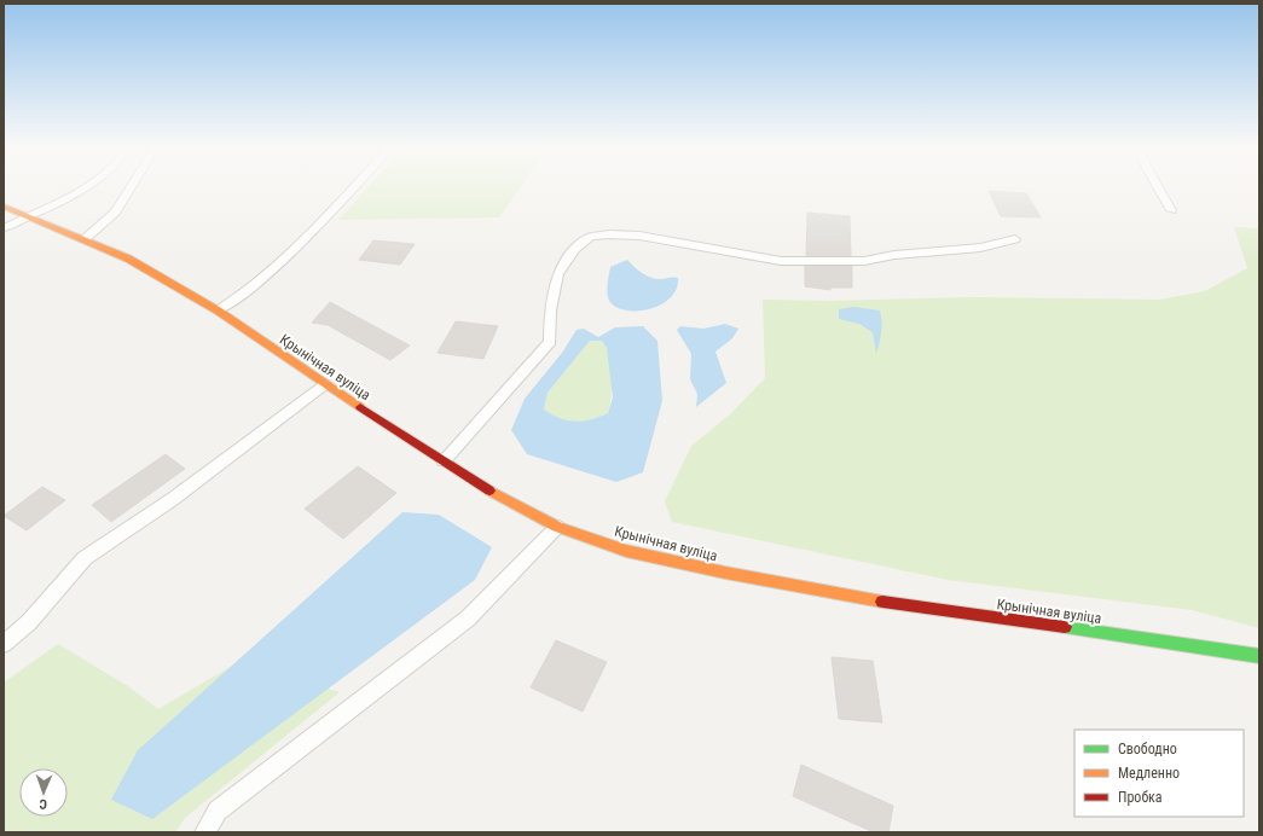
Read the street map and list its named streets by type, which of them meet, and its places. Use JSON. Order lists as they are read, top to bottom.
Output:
{
  "streets": {
    "street": ["Крынічная вуліца"]
  },
  "legend": ["Свободно", "Медленно", "Пробка"],
  "north": "bottom"
}
